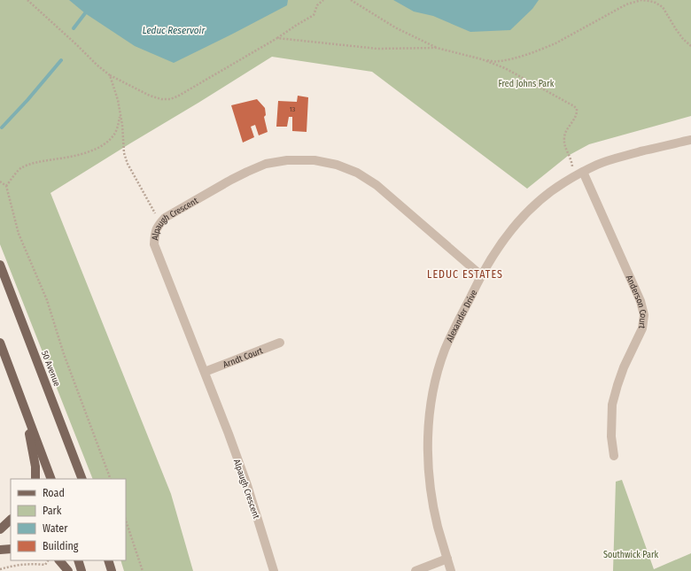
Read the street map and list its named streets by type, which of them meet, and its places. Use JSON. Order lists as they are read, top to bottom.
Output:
{
  "streets": {
    "main road": ["50 Avenue"],
    "street": [
      "Alpaugh Crescent",
      "Anderson Court",
      "Alexander Drive",
      "Arndt Court"
    ]
  },
  "crossings": [
    ["Alpaugh Crescent", "Alexander Drive"],
    ["Alpaugh Crescent", "Arndt Court"],
    ["Anderson Court", "Alexander Drive"]
  ],
  "districts": ["LEDUC ESTATES"],
  "water": ["Leduc Reservoir"],
  "parks": ["Fred Johns Park", "Southwick Park"],
  "house_numbers": ["13"],
  "legend": [
    "Road",
    "Park",
    "Water",
    "Building"
  ]
}
